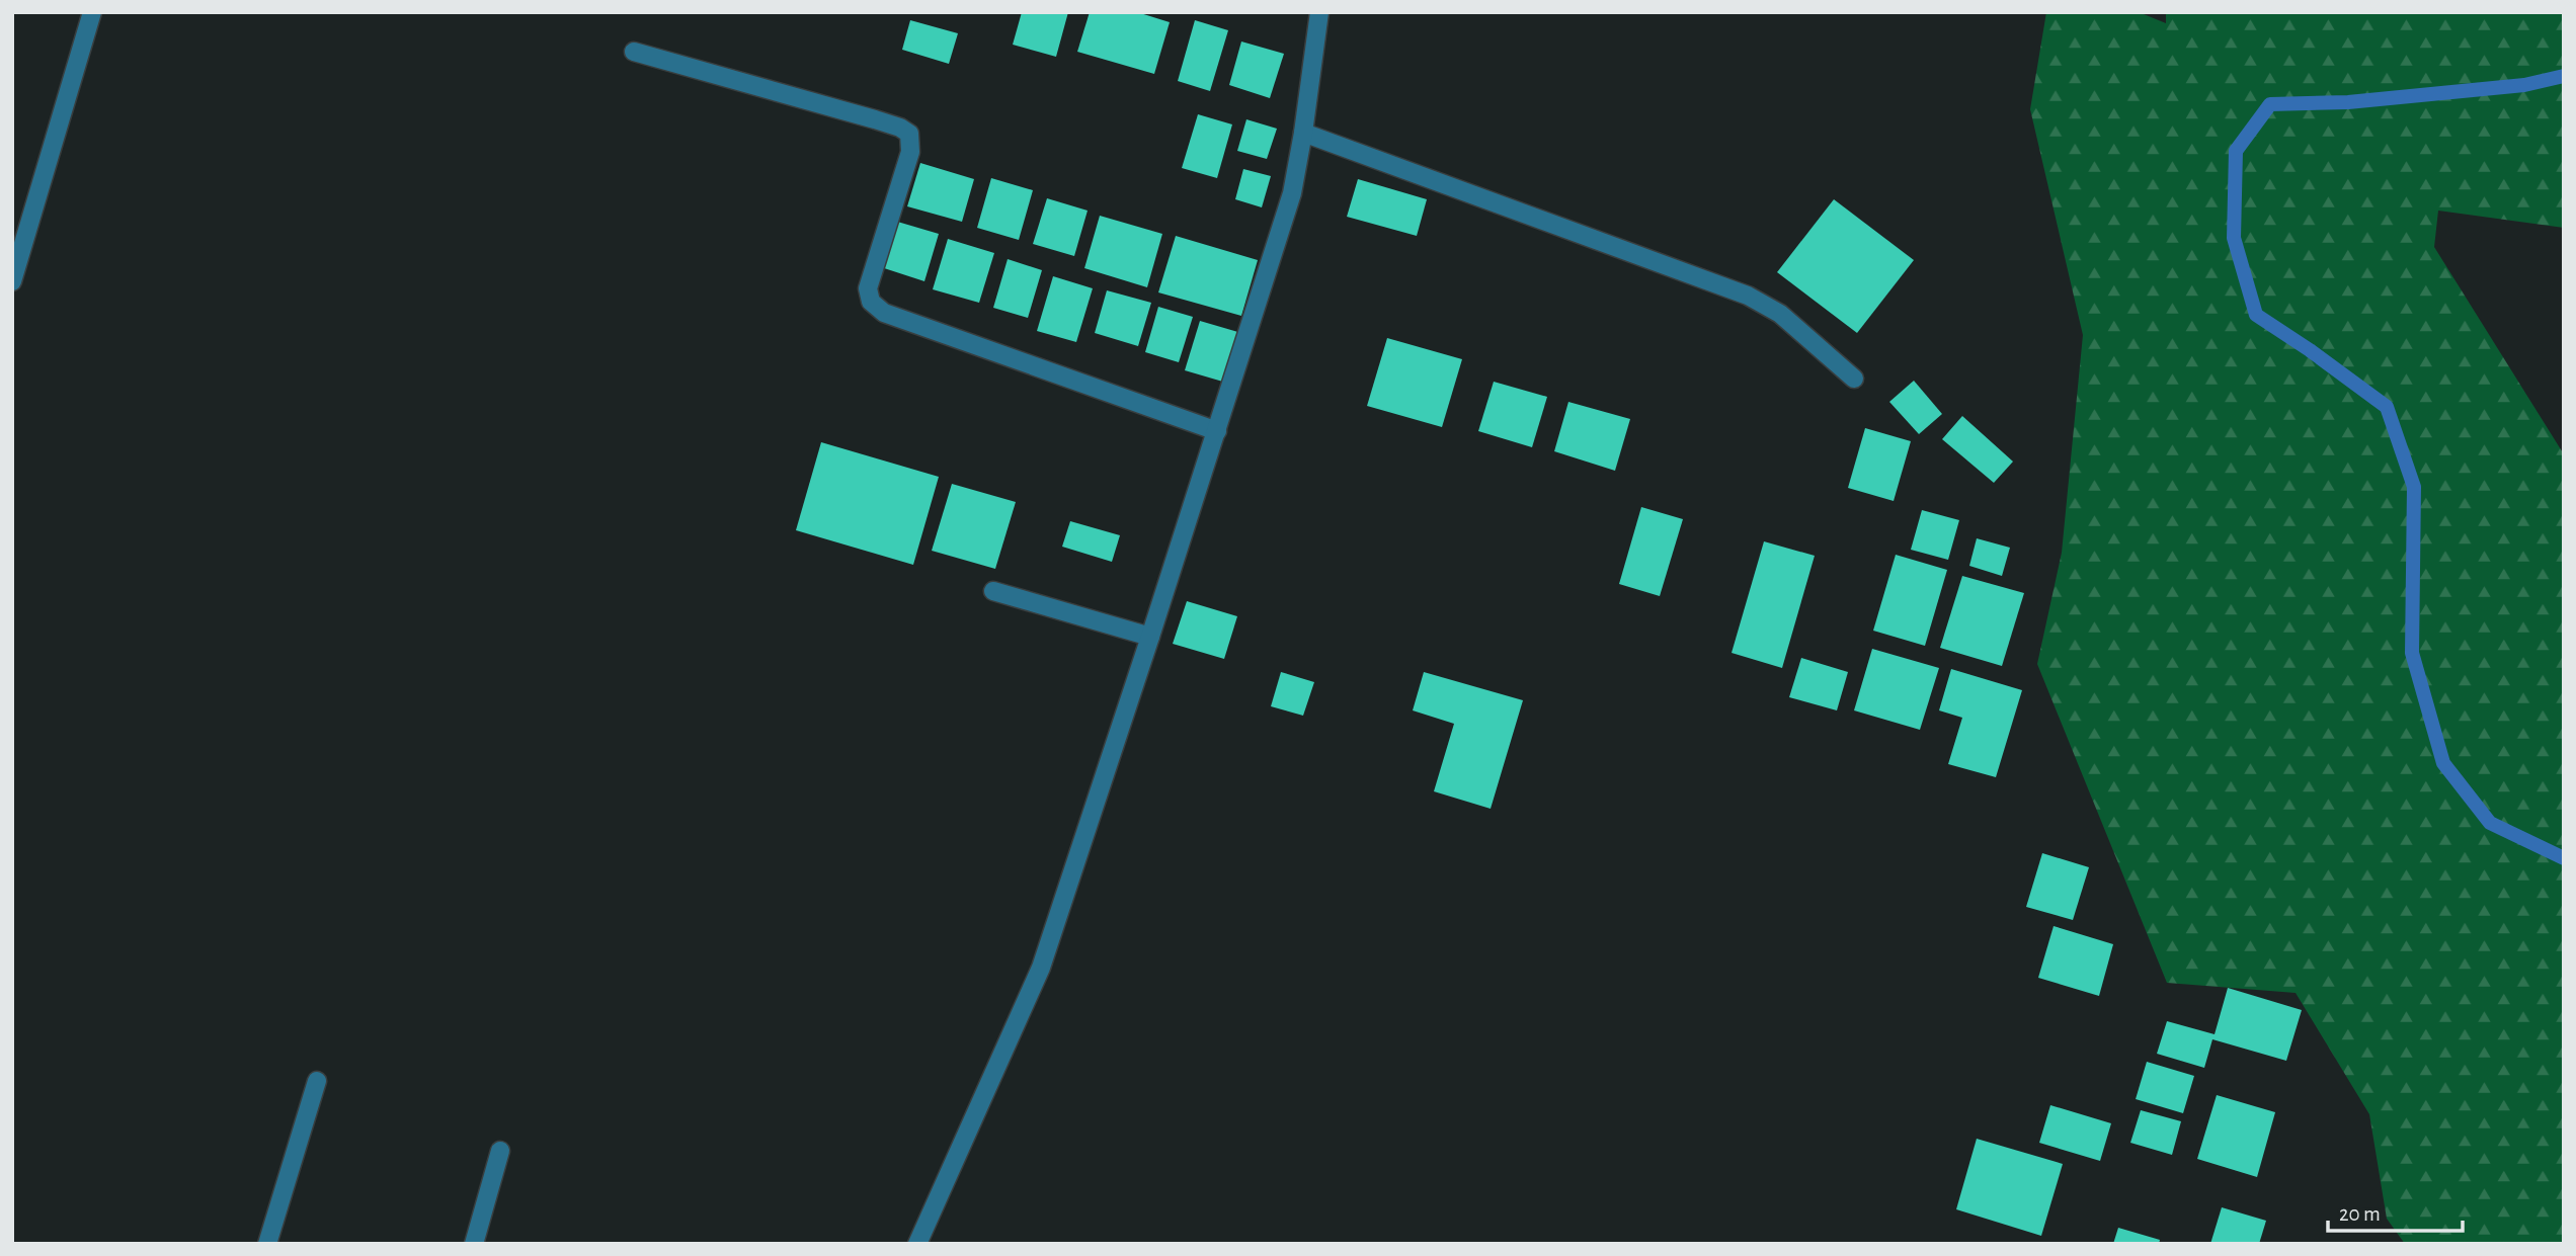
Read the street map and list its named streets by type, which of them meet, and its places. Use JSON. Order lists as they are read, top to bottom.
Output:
{
  "scale_bar": "20 m"
}
